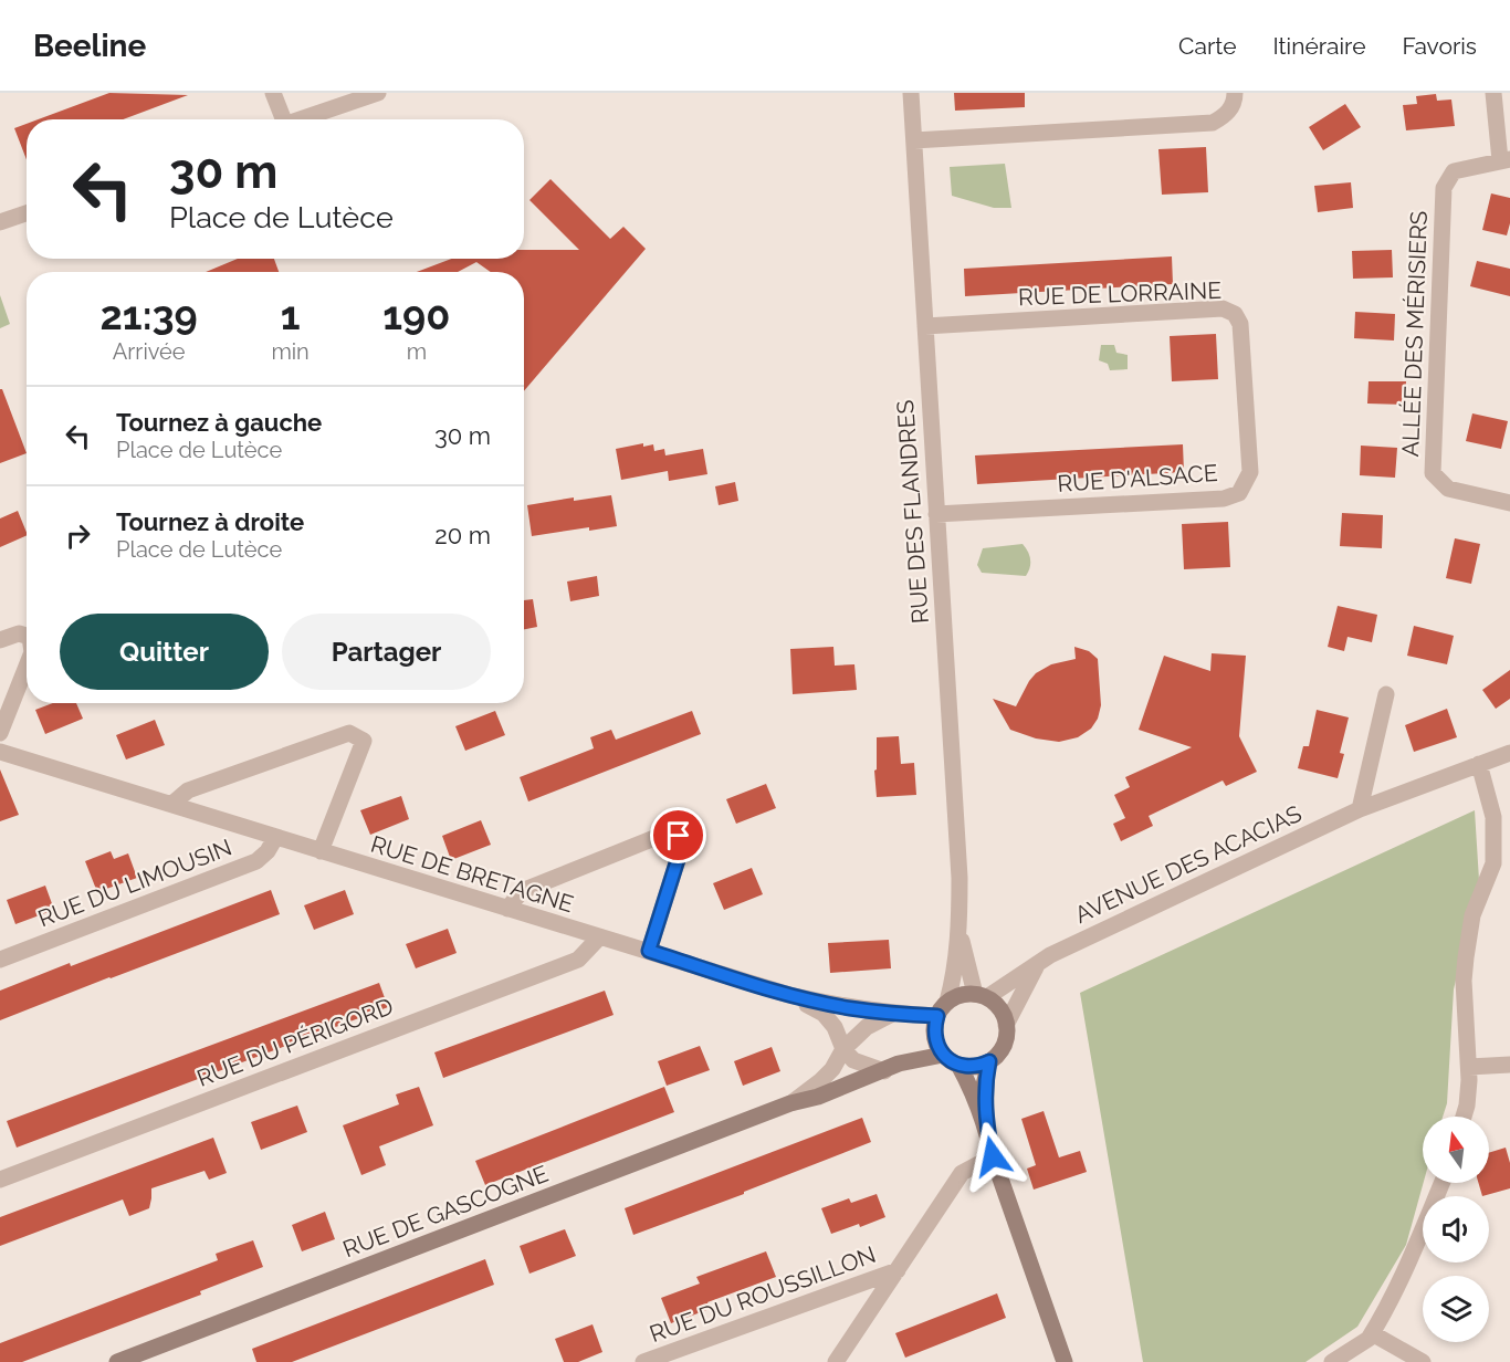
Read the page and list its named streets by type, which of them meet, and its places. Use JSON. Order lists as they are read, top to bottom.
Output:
{
  "streets": {
    "street": [
      "RUE DE LORRAINE",
      "ALLÉE DES MÉRISIERS",
      "RUE D'ALSACE",
      "RUE DES FLANDRES",
      "AVENUE DES ACACIAS",
      "RUE DE BRETAGNE",
      "RUE DU LIMOUSIN",
      "RUE DU PÉRIGORD",
      "RUE DE GASCOGNE",
      "RUE DU ROUSSILLON"
    ]
  },
  "crossings": [
    ["RUE DE LORRAINE", "RUE D'ALSACE"],
    ["RUE DE LORRAINE", "RUE DES FLANDRES"],
    ["RUE D'ALSACE", "RUE DES FLANDRES"],
    ["RUE DES FLANDRES", "AVENUE DES ACACIAS"],
    ["RUE DES FLANDRES", "RUE DE BRETAGNE"],
    ["RUE DES FLANDRES", "RUE DE GASCOGNE"],
    ["AVENUE DES ACACIAS", "RUE DE BRETAGNE"],
    ["AVENUE DES ACACIAS", "RUE DE GASCOGNE"],
    ["RUE DE BRETAGNE", "RUE DU LIMOUSIN"],
    ["RUE DE BRETAGNE", "RUE DU PÉRIGORD"],
    ["RUE DE BRETAGNE", "RUE DE GASCOGNE"]
  ],
  "north": "top",
  "page": {
    "header": "Beeline",
    "nav": ["Carte", "Itinéraire", "Favoris"],
    "turn": ["30 m", "Place de Lutèce"],
    "eta": [
      "21:39",
      "Arrivée",
      "1",
      "min",
      "190",
      "m"
    ],
    "list": [
      {
        "name": "Tournez à gauche",
        "note": "Place de Lutèce",
        "value": "30 m"
      },
      {
        "name": "Tournez à droite",
        "note": "Place de Lutèce",
        "value": "20 m"
      }
    ],
    "buttons": ["Quitter", "Partager"]
  }
}
